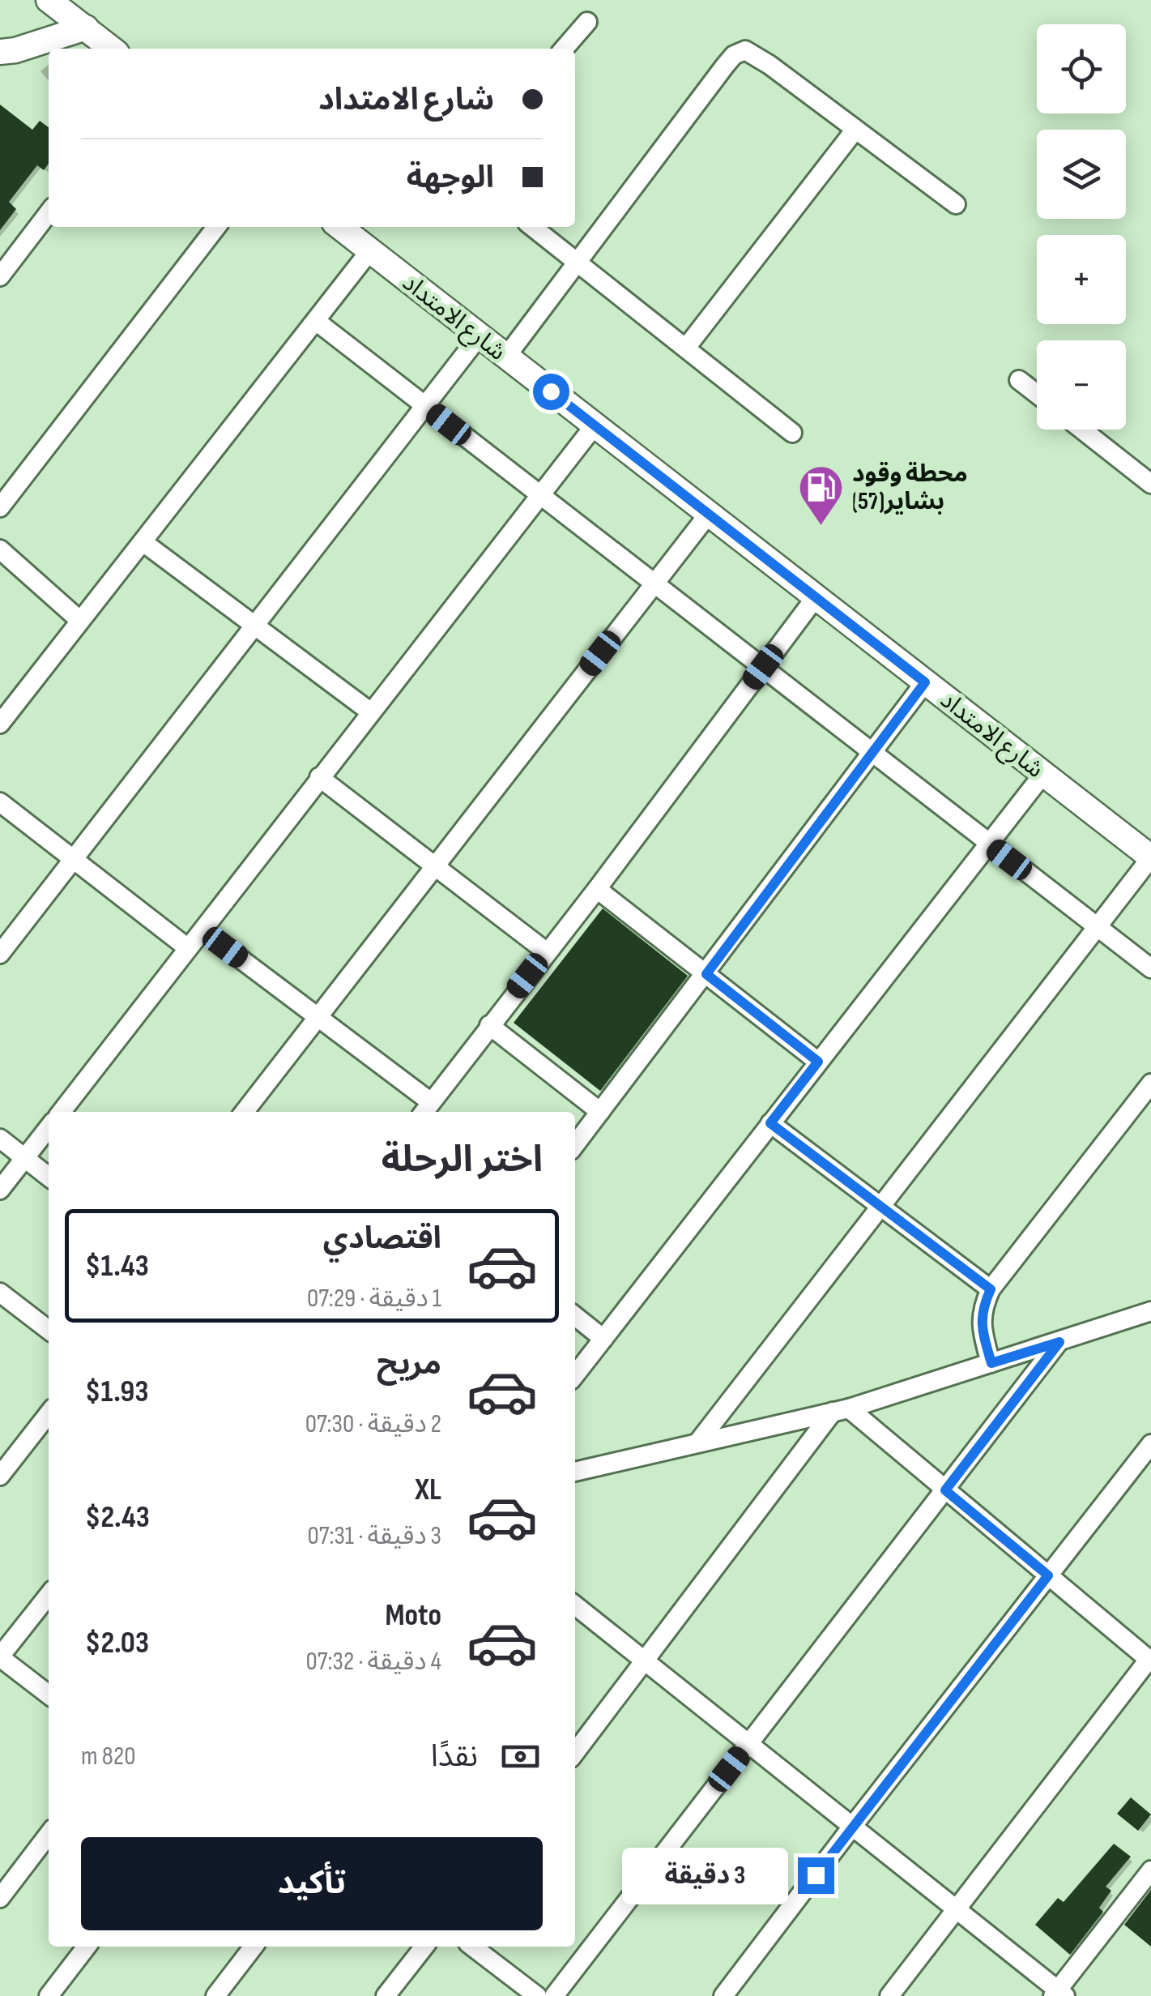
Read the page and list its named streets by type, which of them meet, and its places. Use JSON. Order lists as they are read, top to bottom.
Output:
{
  "streets": {
    "street": ["شارع الامتداد"]
  },
  "places": {
    "fuel station": ["محطة وقود بشاير(57)"]
  },
  "page": {
    "map_buttons": ["+", "−"],
    "banner": ["شارع الامتداد", "الوجهة"],
    "heading": "اختر الرحلة",
    "list": [
      {
        "name": "اقتصادي",
        "note": "1 دقيقة · 07:29",
        "value": "$1.43"
      },
      {
        "name": "مريح",
        "note": "2 دقيقة · 07:30",
        "value": "$1.93"
      },
      {
        "name": "XL",
        "note": "3 دقيقة · 07:31",
        "value": "$2.43"
      },
      {
        "name": "Moto",
        "note": "4 دقيقة · 07:32",
        "value": "$2.03"
      }
    ],
    "pay": ["نقدًا", "820 m"],
    "buttons": "تأكيد",
    "bubble": "3 دقيقة"
  }
}
